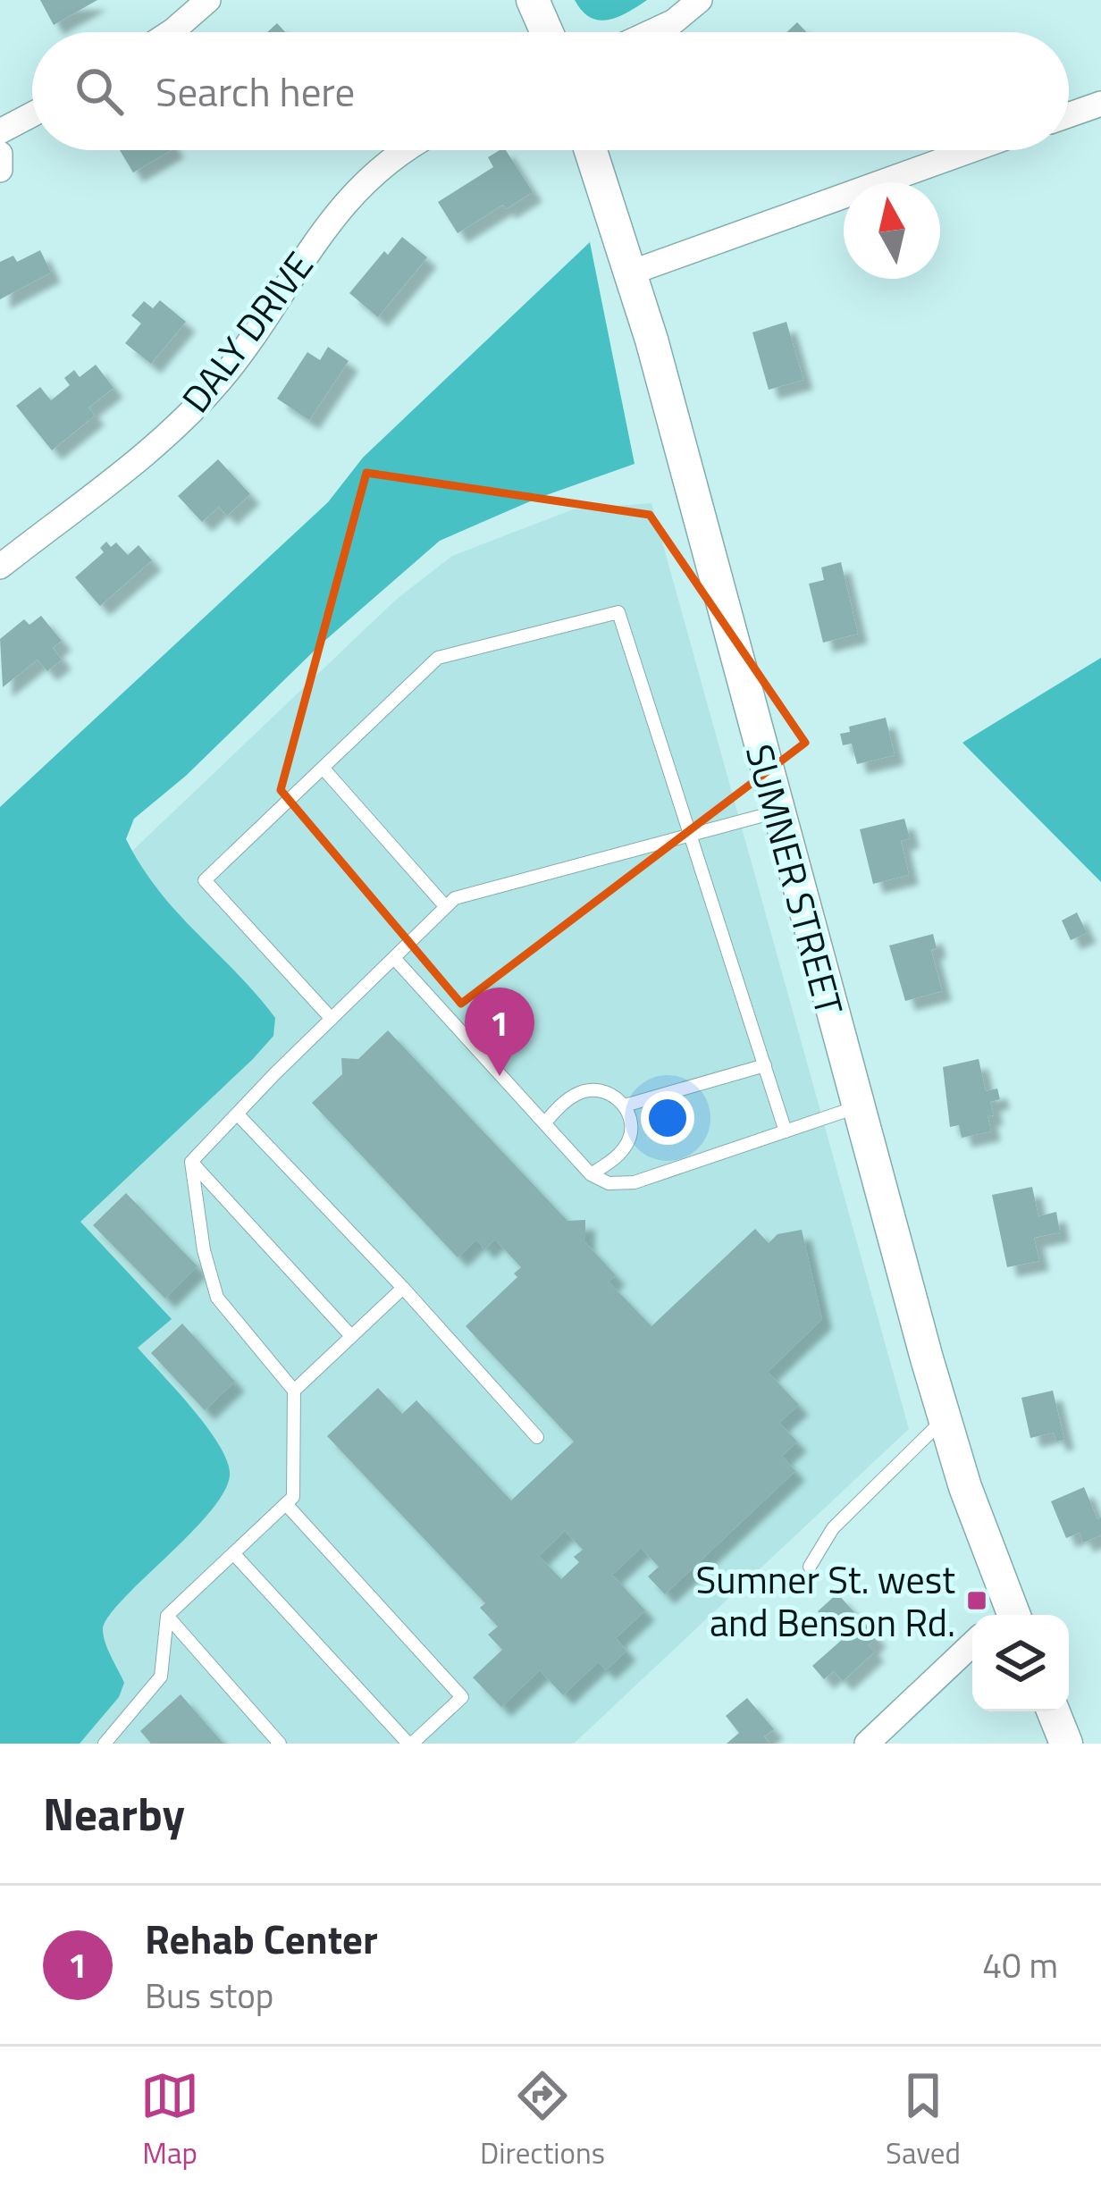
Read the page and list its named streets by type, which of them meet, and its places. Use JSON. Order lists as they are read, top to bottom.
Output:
{
  "streets": {
    "main road": ["SUMNER STREET"],
    "street": ["DALY DRIVE"]
  },
  "places": {
    "transit": ["Sumner St. west and Benson Rd."]
  },
  "north": "top",
  "page": {
    "search": "Search here",
    "pins": "1",
    "heading": "Nearby",
    "list": [
      {
        "mark": "1",
        "name": "Rehab Center",
        "note": "Bus stop",
        "value": "40 m"
      }
    ],
    "nav": ["Map", "Directions", "Saved"]
  }
}
